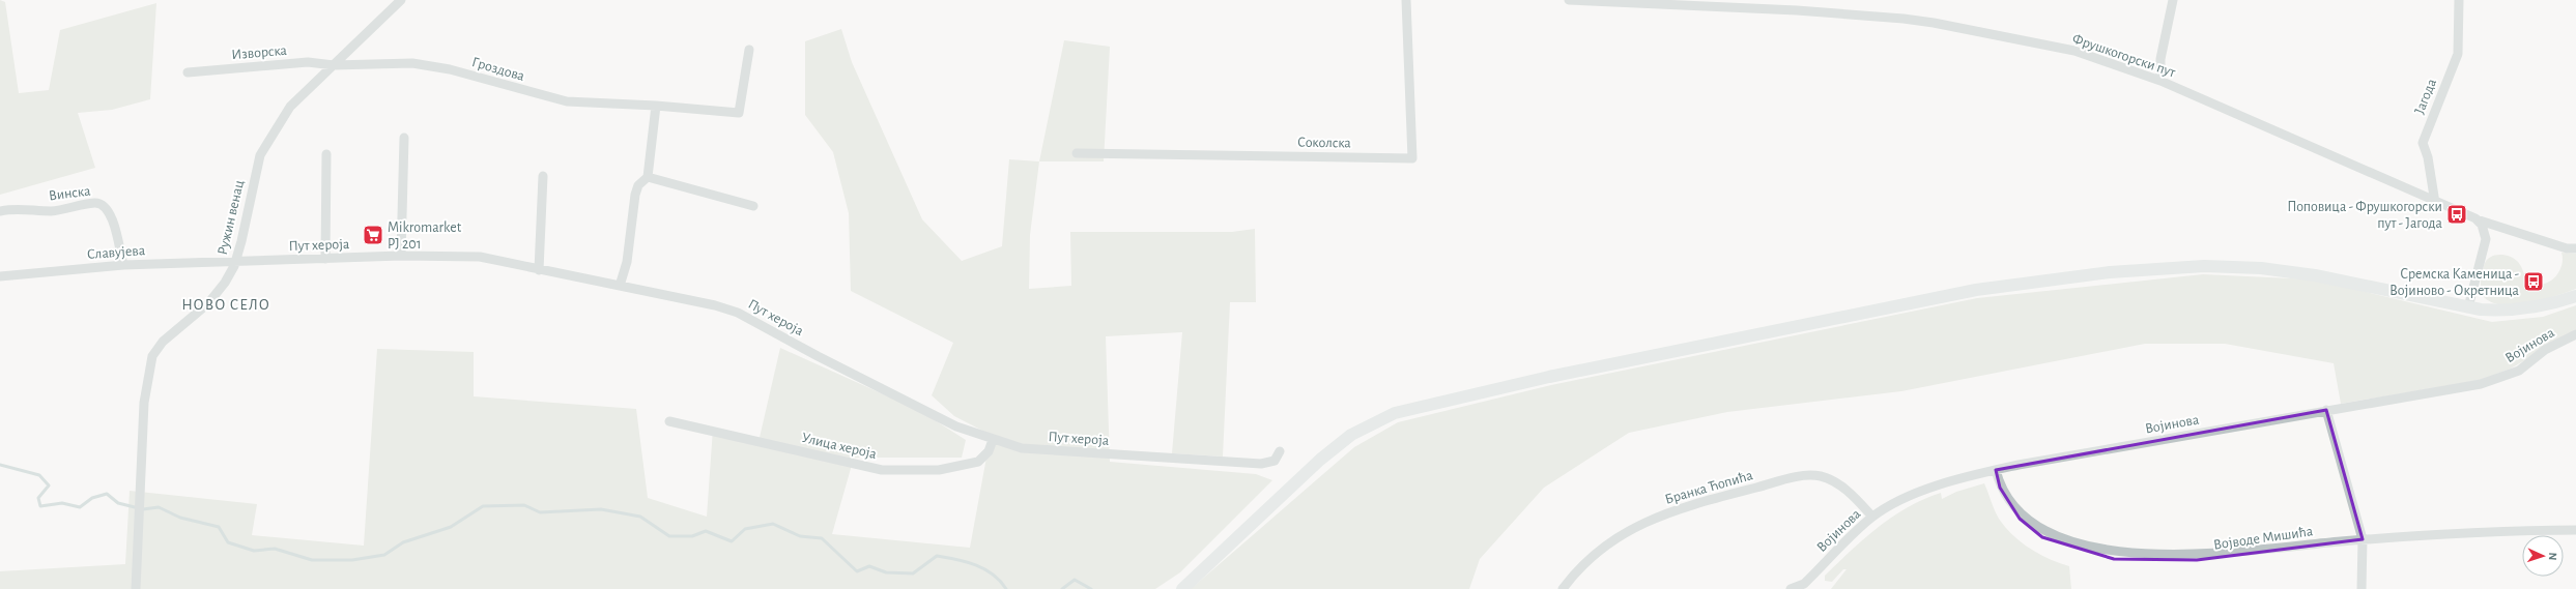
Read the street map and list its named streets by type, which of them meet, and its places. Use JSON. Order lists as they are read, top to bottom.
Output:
{
  "streets": {
    "street": [
      "Изворска",
      "Фрушкогорски пут",
      "Гроздова",
      "Јагода",
      "Соколска",
      "Винска",
      "Ружин венац",
      "Пут хероја",
      "Славујева",
      "Војинова",
      "Улица хероја",
      "Бранка Ћопића",
      "Војводе Мишића"
    ]
  },
  "crossings": [
    ["Изворска", "Гроздова"],
    ["Изворска", "Ружин венац"],
    ["Фрушкогорски пут", "Јагода"],
    ["Гроздова", "Ружин венац"],
    ["Винска", "Славујева"],
    ["Ружин венац", "Пут хероја"],
    ["Ружин венац", "Славујева"],
    ["Пут хероја", "Славујева"],
    ["Пут хероја", "Улица хероја"],
    ["Војинова", "Бранка Ћопића"],
    ["Војинова", "Војводе Мишића"]
  ],
  "districts": ["НОВО СЕЛО"],
  "places": {
    "bus stop": ["Поповица - Фрушкогорски пут - Јагода", "Сремска Каменица - Војиново - Окретница"],
    "supermarket": ["Mikromarket PJ 201"]
  },
  "north": "right"
}
